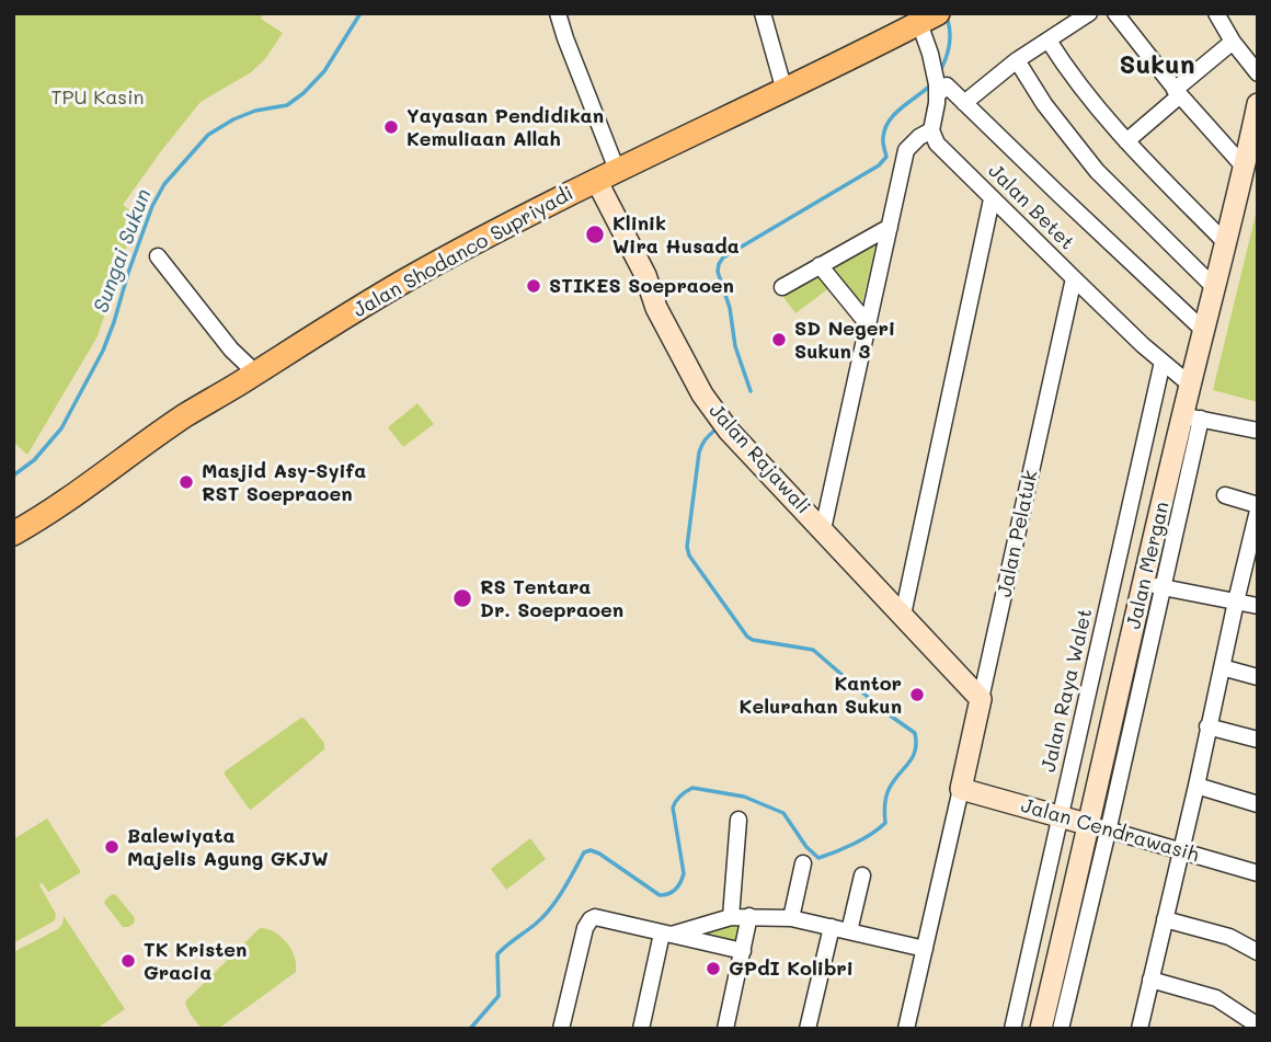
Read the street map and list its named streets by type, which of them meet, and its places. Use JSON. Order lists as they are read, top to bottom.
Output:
{
  "streets": {
    "main road": ["Jalan Shodanco Supriyadi"],
    "street": [
      "Jalan Betet",
      "Jalan Rajawali",
      "Jalan Pelatuk",
      "Jalan Mergan",
      "Jalan Raya Walet",
      "Jalan Cendrawasih"
    ]
  },
  "crossings": [
    ["Jalan Betet", "Jalan Pelatuk"],
    ["Jalan Betet", "Jalan Mergan"],
    ["Jalan Betet", "Jalan Raya Walet"],
    ["Jalan Shodanco Supriyadi", "Jalan Rajawali"],
    ["Jalan Rajawali", "Jalan Pelatuk"],
    ["Jalan Pelatuk", "Jalan Cendrawasih"],
    ["Jalan Mergan", "Jalan Cendrawasih"],
    ["Jalan Raya Walet", "Jalan Cendrawasih"]
  ],
  "districts": ["Sukun"],
  "water": ["Sungai Sukun"],
  "parks": ["TPU Kasin"],
  "places": [
    "Yayasan Pendidikan Kemuliaan Allah",
    "Klinik Wira Husada",
    "STIKES Soepraoen",
    "SD Negeri Sukun 3",
    "Masjid Asy-Syifa RST Soepraoen",
    "RS Tentara Dr. Soepraoen",
    "Kantor Kelurahan Sukun",
    "Balewiyata Majelis Agung GKJW",
    "TK Kristen Gracia",
    "GPdI Kolibri"
  ]
}
